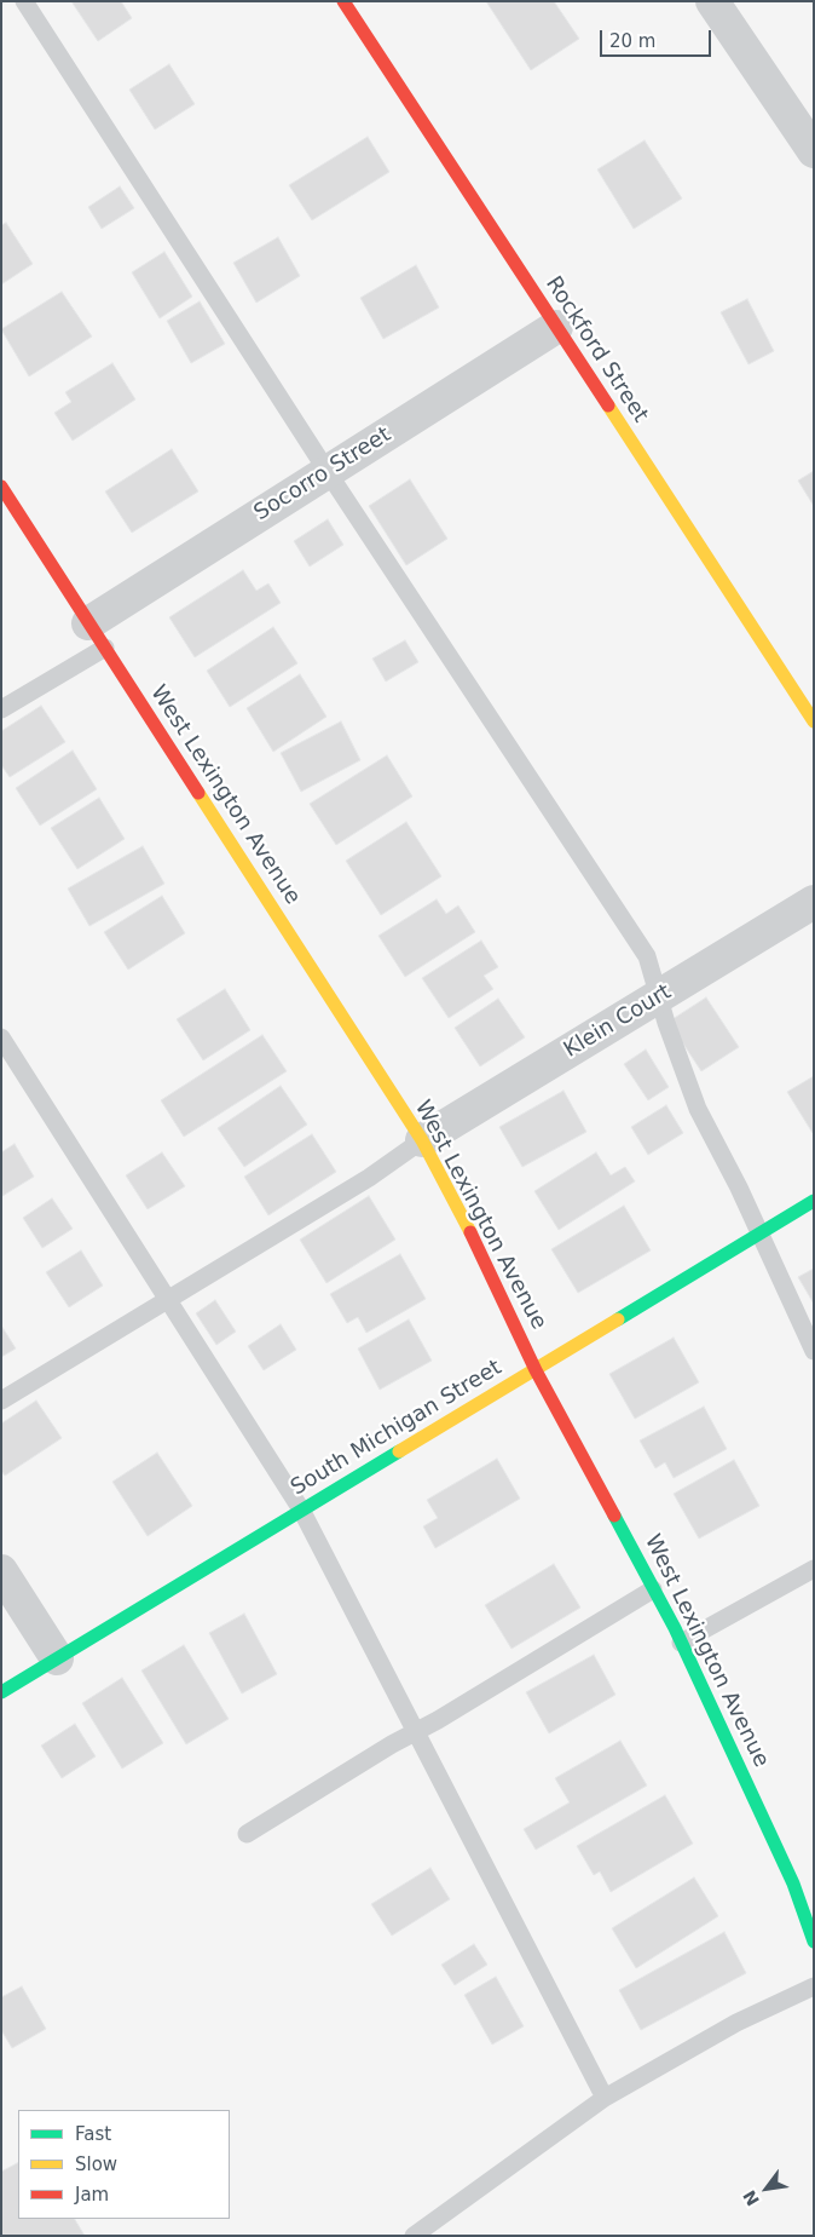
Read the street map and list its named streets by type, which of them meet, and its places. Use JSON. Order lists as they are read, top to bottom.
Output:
{
  "streets": {
    "street": [
      "Rockford Street",
      "Socorro Street",
      "West Lexington Avenue",
      "Klein Court",
      "South Michigan Street"
    ]
  },
  "crossings": [
    ["Rockford Street", "Socorro Street"],
    ["Socorro Street", "West Lexington Avenue"],
    ["West Lexington Avenue", "Klein Court"],
    ["West Lexington Avenue", "South Michigan Street"]
  ],
  "legend": ["Fast", "Slow", "Jam"],
  "scale_bar": "20 m",
  "north": "bottom left"
}
